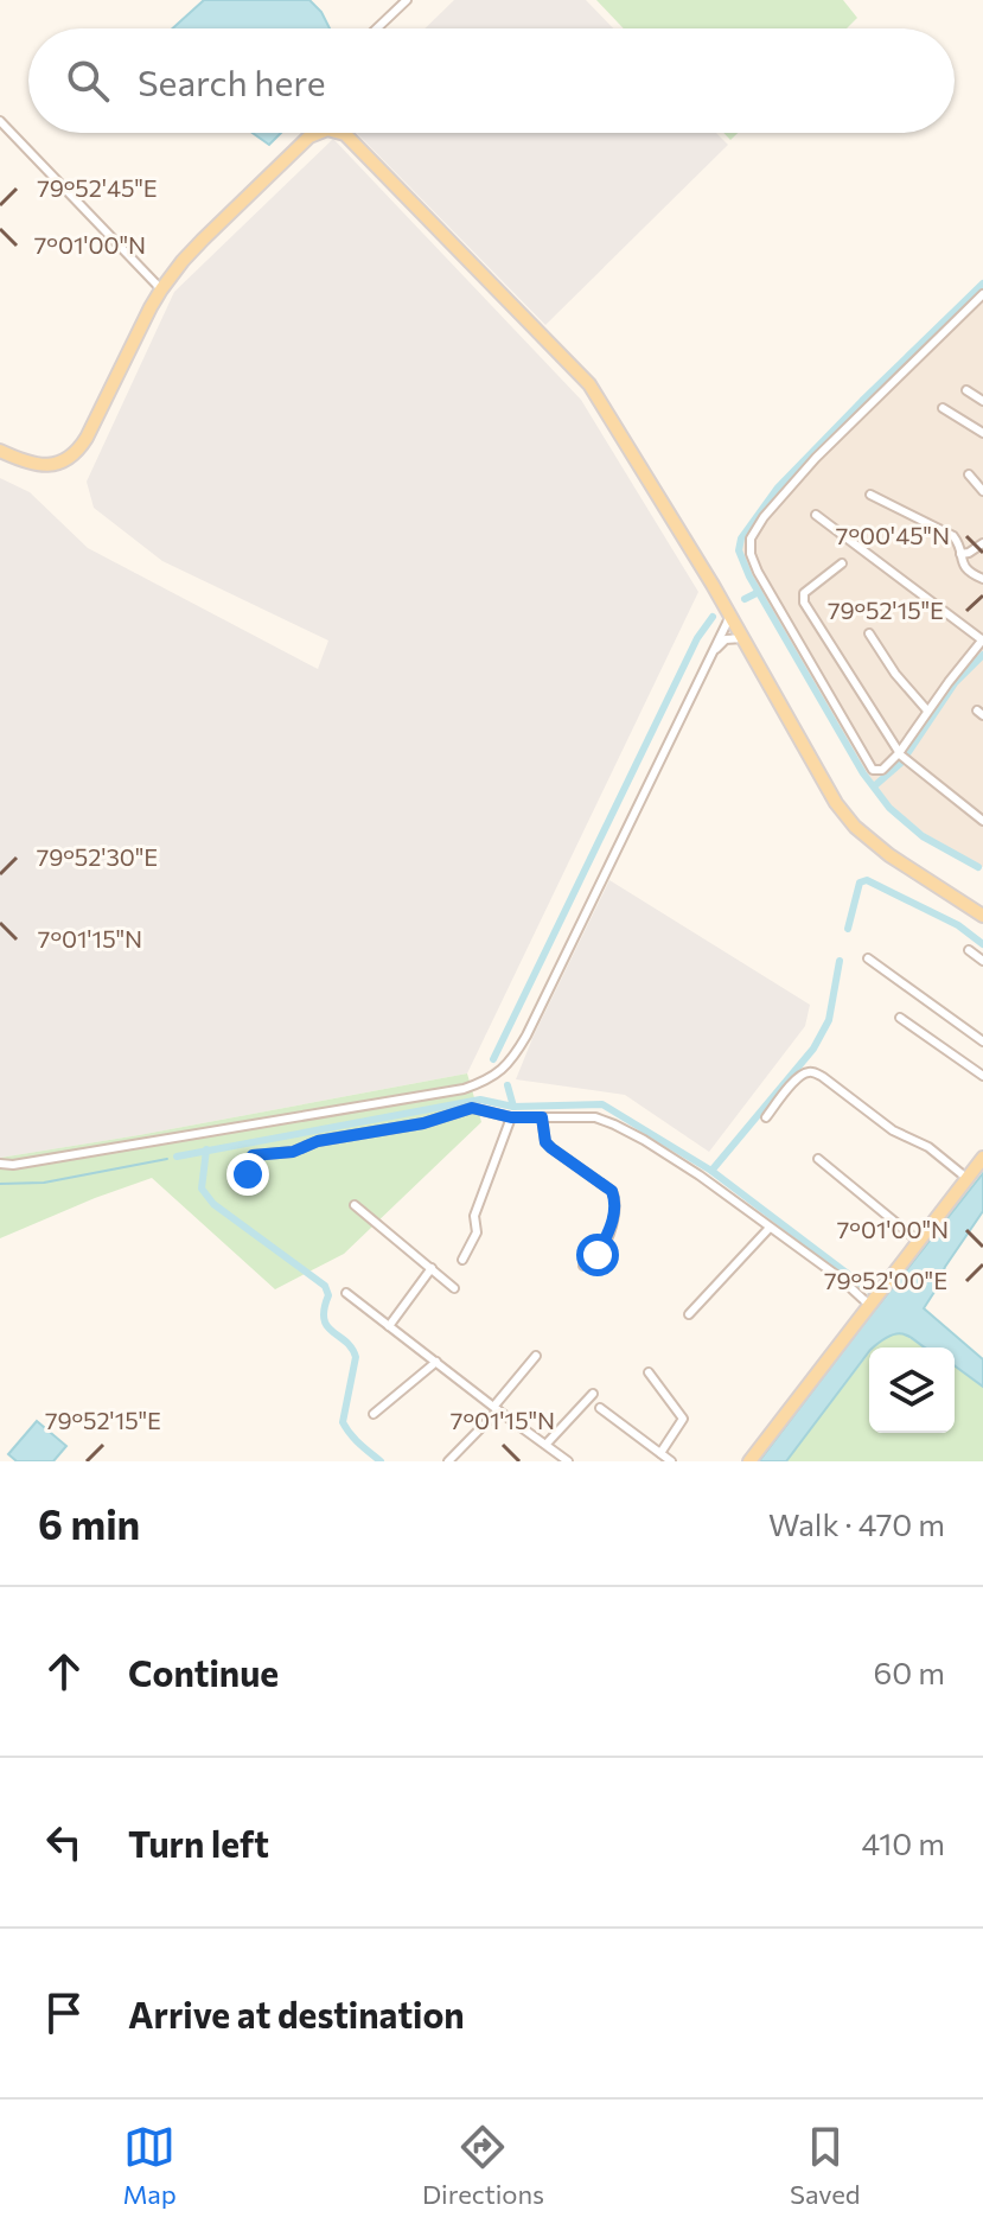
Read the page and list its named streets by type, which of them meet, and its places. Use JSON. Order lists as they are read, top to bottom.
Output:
{
  "page": {
    "search": "Search here",
    "heading": ["6 min", "Walk · 470 m"],
    "list": [
      ["Continue", "60 m"],
      ["Turn left", "410 m"],
      "Arrive at destination"
    ],
    "nav": ["Map", "Directions", "Saved"]
  },
  "coordinates": [
    "79°52'45\"E",
    "7°01'00\"N",
    "7°00'45\"N",
    "79°52'15\"E",
    "79°52'30\"E",
    "7°01'15\"N",
    "79°52'00\"E"
  ]
}
